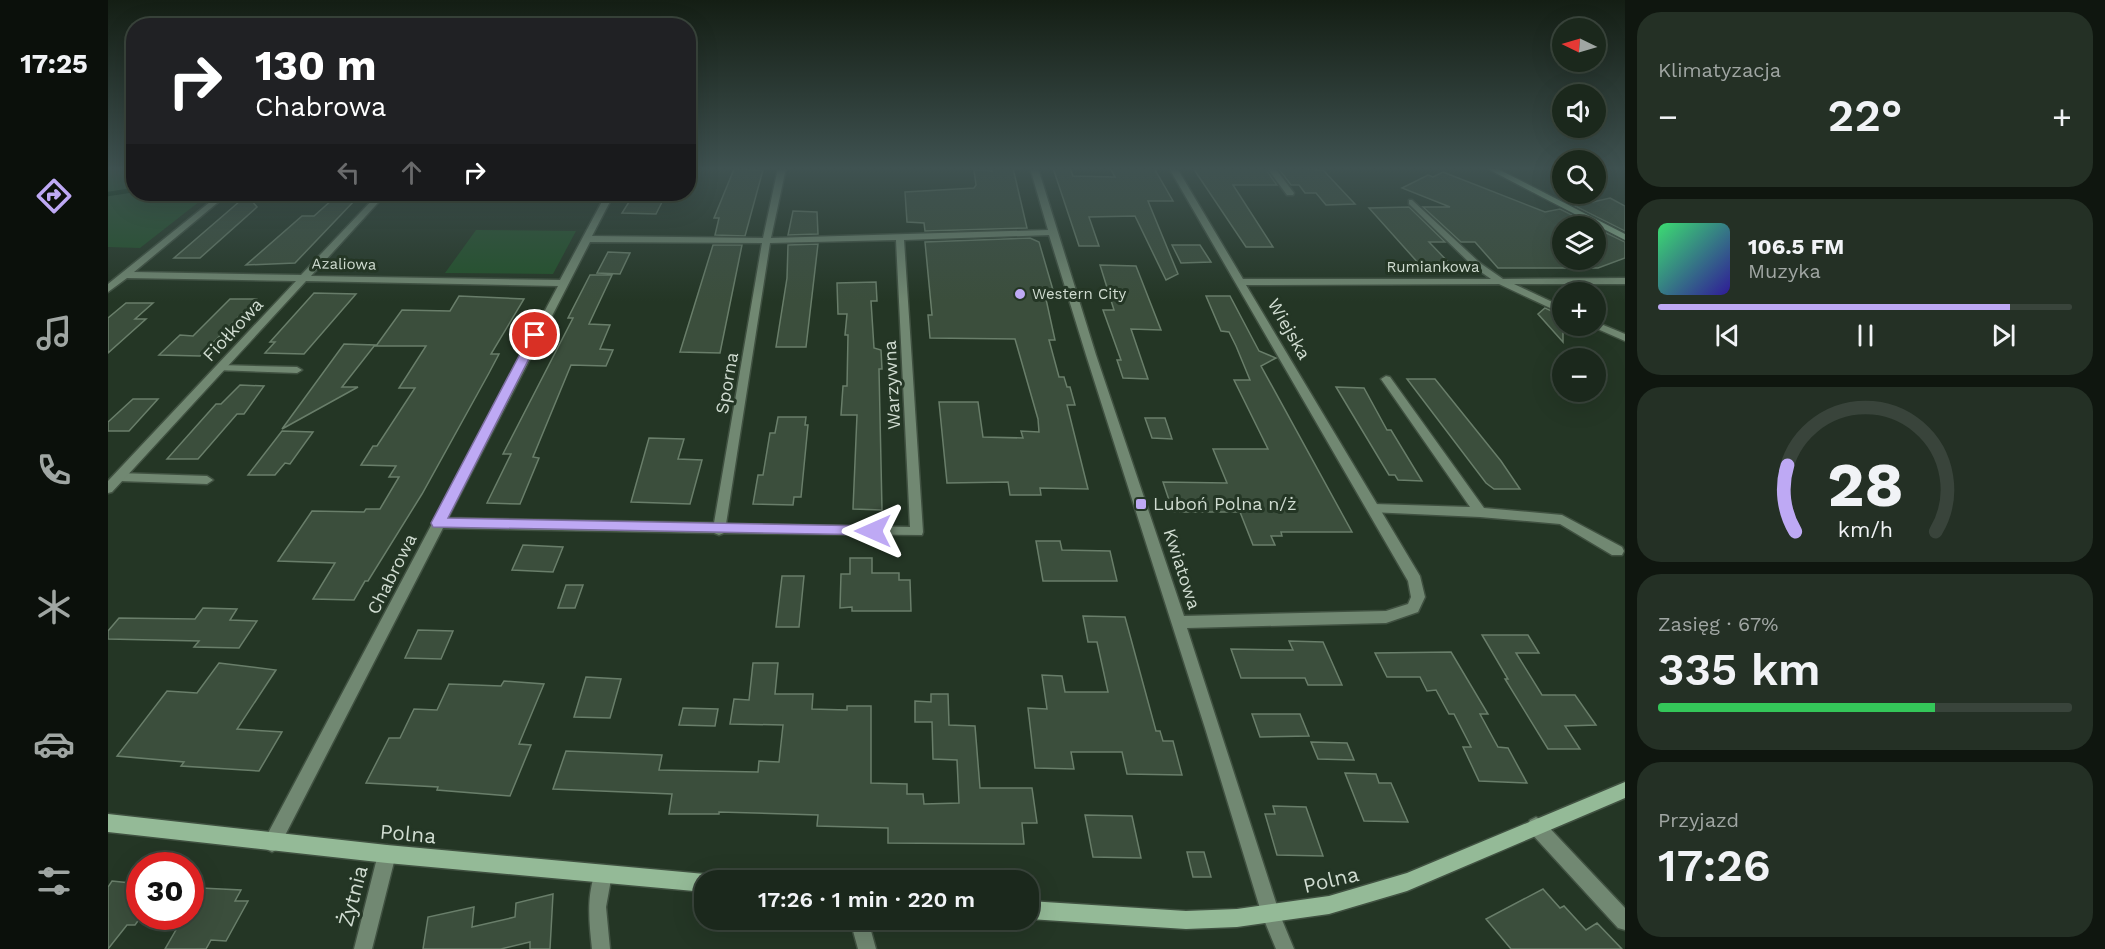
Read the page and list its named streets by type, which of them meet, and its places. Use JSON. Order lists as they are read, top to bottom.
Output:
{
  "streets": {
    "street": [
      "Azaliowa",
      "Rumiankowa",
      "Wiejska",
      "Fiołkowa",
      "Sporna",
      "Warzywna",
      "Kwiatowa",
      "Chabrowa",
      "Polna",
      "Żytnia"
    ]
  },
  "crossings": [
    ["Azaliowa", "Fiołkowa"],
    ["Azaliowa", "Chabrowa"],
    ["Rumiankowa", "Wiejska"],
    ["Wiejska", "Kwiatowa"],
    ["Sporna", "Warzywna"],
    ["Kwiatowa", "Polna"],
    ["Chabrowa", "Polna"],
    ["Polna", "Żytnia"]
  ],
  "places": {
    "other": ["Western City"],
    "transit": ["Luboń Polna n/ż"]
  },
  "north": "left",
  "page": {
    "tabs": "17:25",
    "tile": [
      "Klimatyzacja",
      ["Zasięg · 67%", "335 km"],
      ["Przyjazd", "17:26"]
    ],
    "map_buttons": ["+", "−"],
    "turn": ["130 m", "Chabrowa"],
    "heat": ["−", "22°", "+"],
    "song": ["106.5 FM", "Muzyka"],
    "limit": "30",
    "trip": "17:26 · 1 min · 220 m",
    "gauge": ["28", "km/h"]
  }
}
